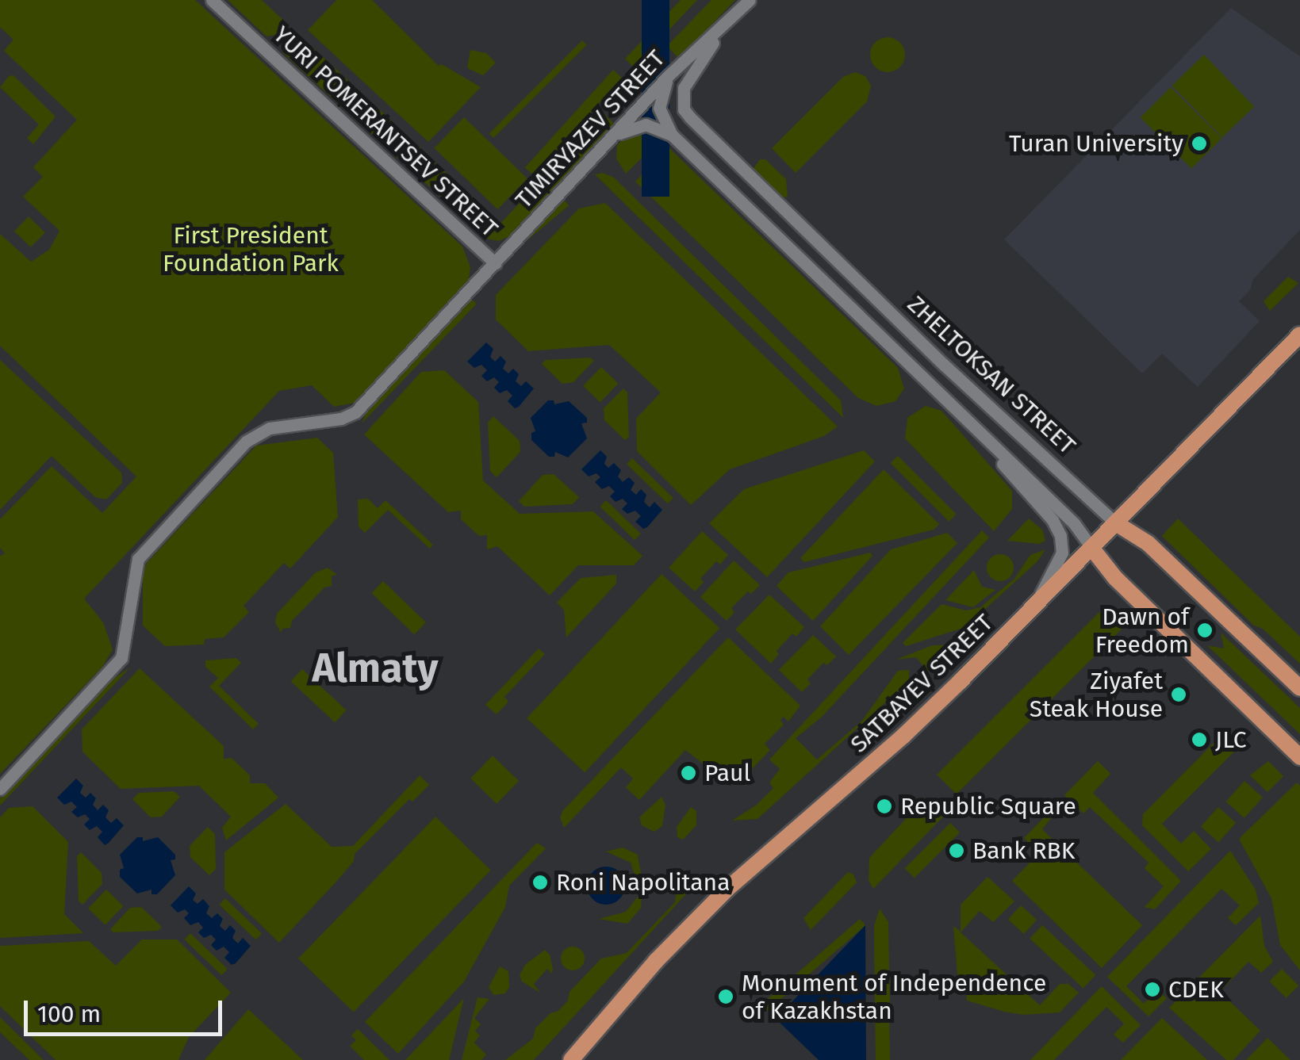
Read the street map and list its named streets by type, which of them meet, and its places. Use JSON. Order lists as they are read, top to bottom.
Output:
{
  "streets": {
    "main road": ["ZHELTOKSAN STREET", "SATBAYEV STREET"],
    "street": ["TIMIRYAZEV STREET", "YURI POMERANTSEV STREET"]
  },
  "crossings": [
    ["TIMIRYAZEV STREET", "YURI POMERANTSEV STREET"],
    ["TIMIRYAZEV STREET", "ZHELTOKSAN STREET"],
    ["ZHELTOKSAN STREET", "SATBAYEV STREET"]
  ],
  "districts": ["Almaty"],
  "parks": ["First President Foundation Park"],
  "places": [
    "Turan University",
    "Dawn of Freedom",
    "Ziyafet Steak House",
    "JLC",
    "Paul",
    "Republic Square",
    "Bank RBK",
    "Roni Napolitana",
    "CDEK",
    "Monument of Independence of Kazakhstan"
  ],
  "scale_bar": "100 m"
}
